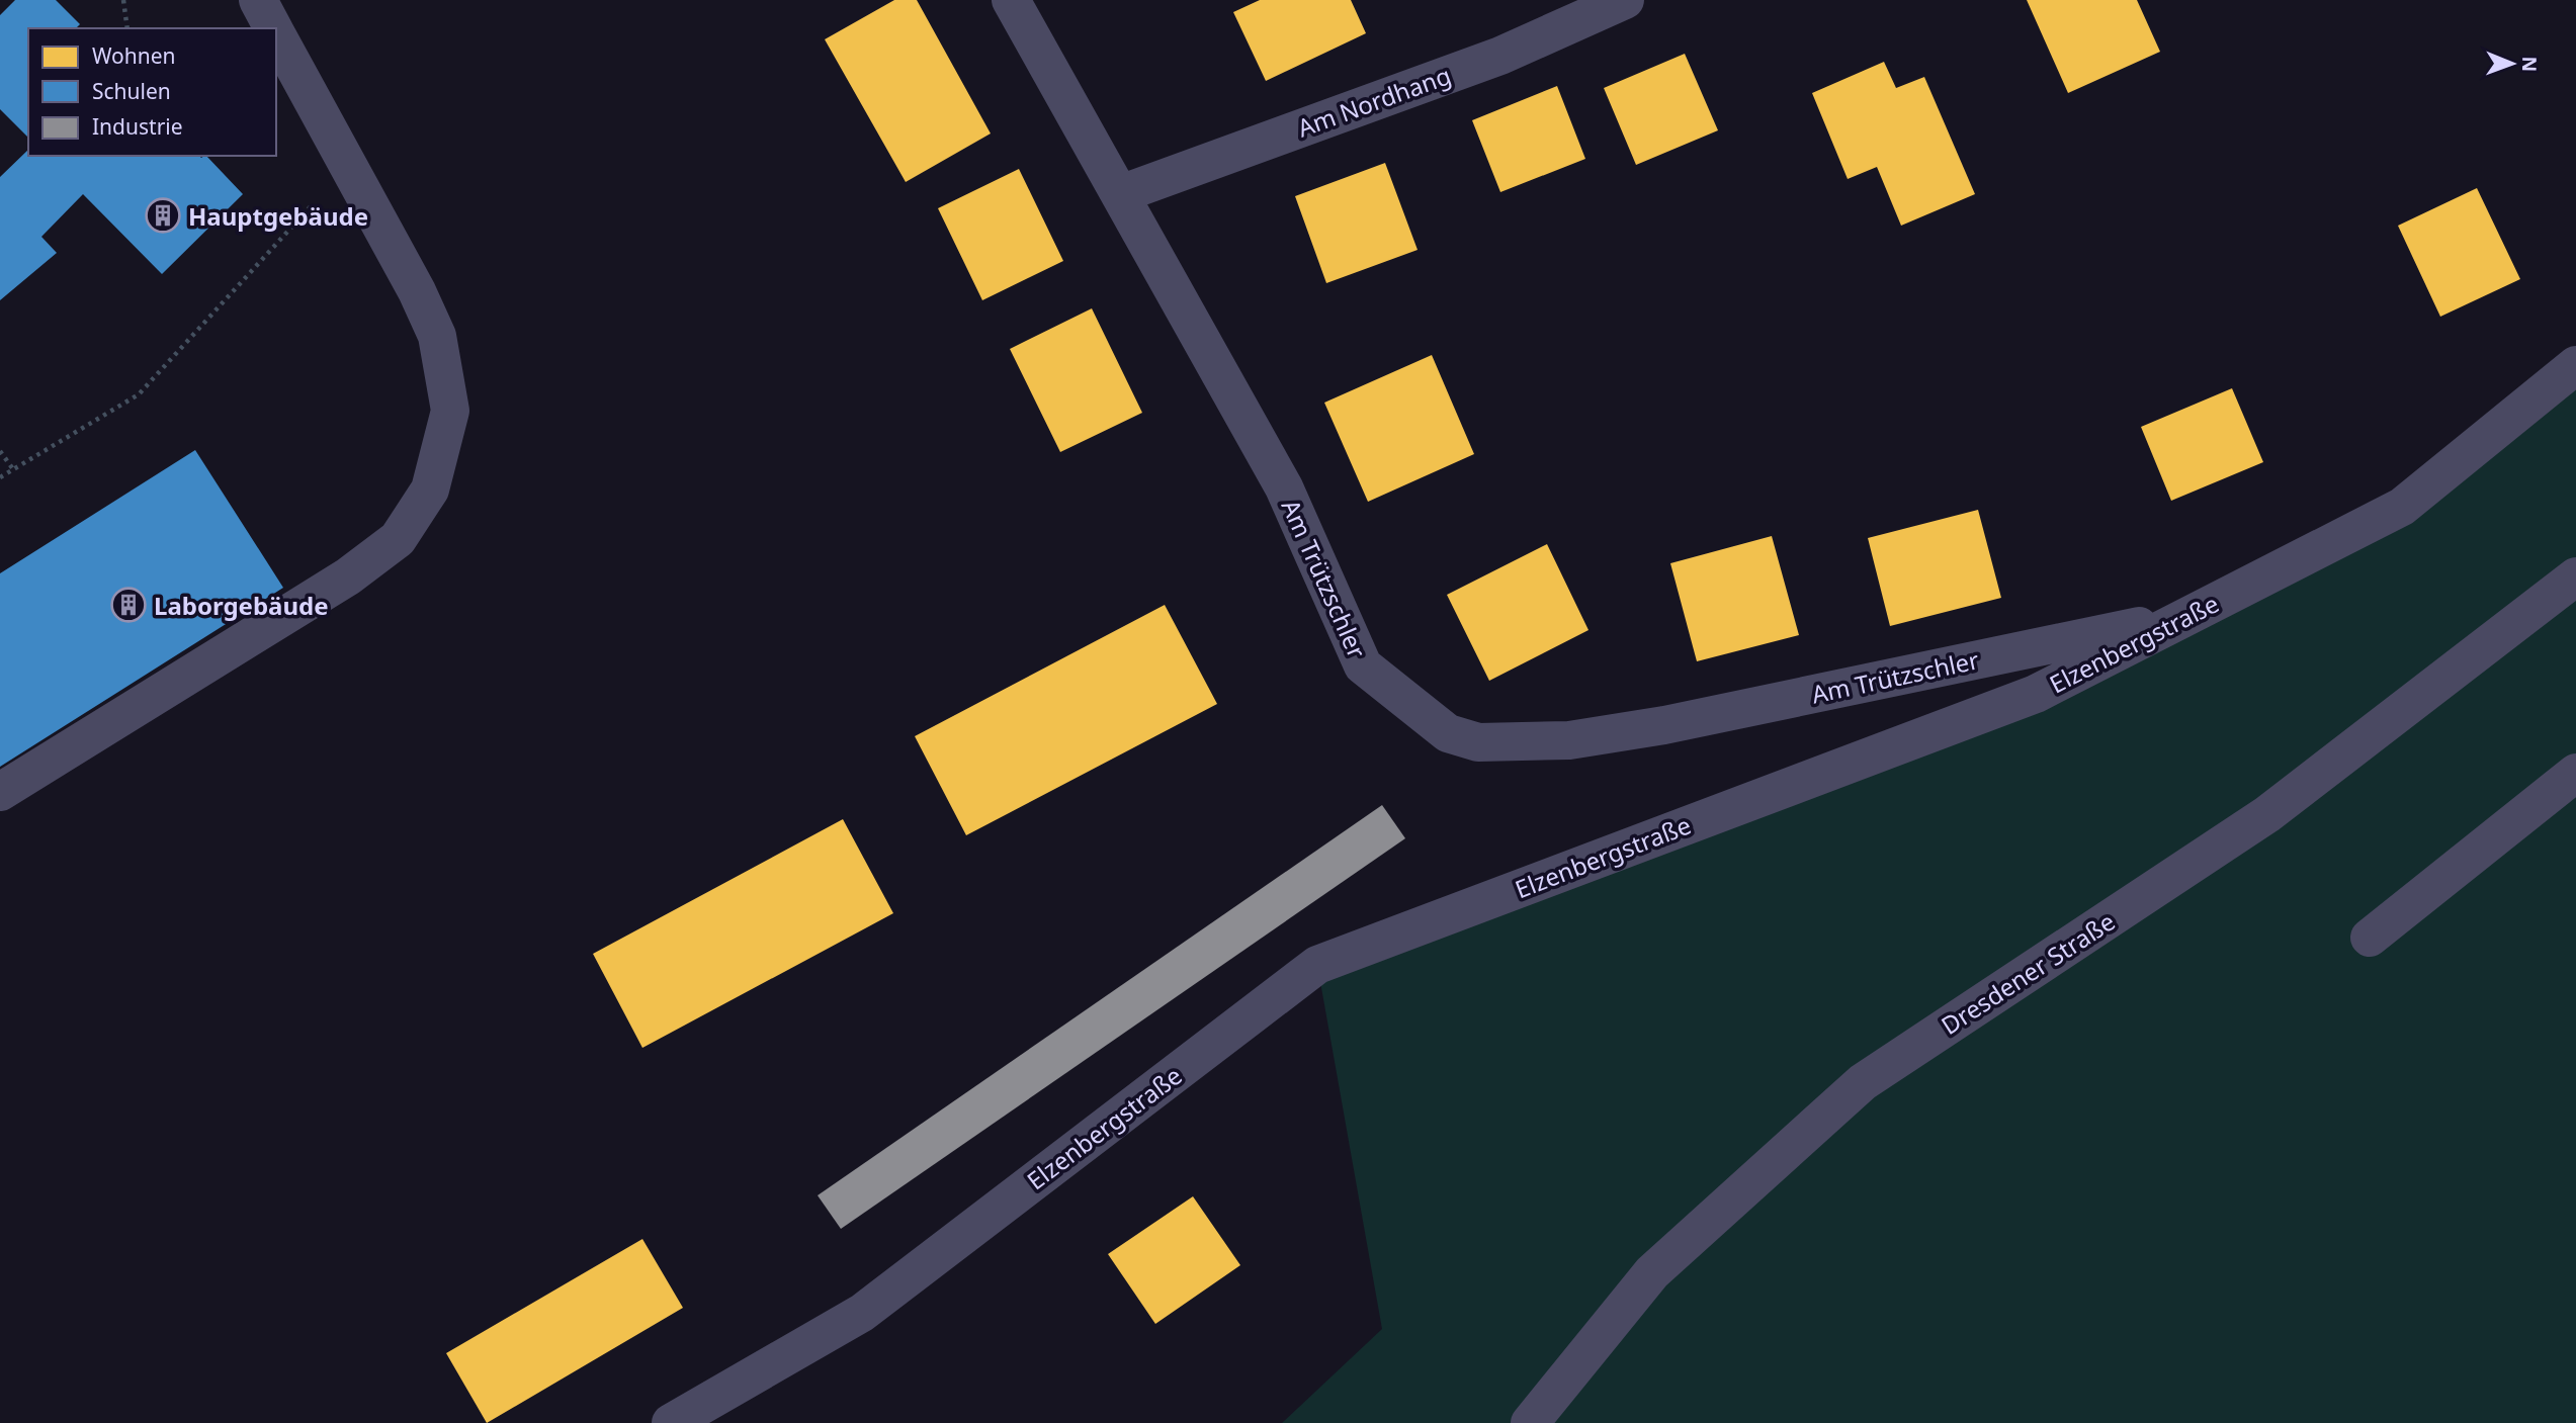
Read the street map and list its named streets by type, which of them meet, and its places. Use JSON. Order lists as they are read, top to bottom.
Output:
{
  "streets": {
    "street": [
      "Am Nordhang",
      "Am Trützschler",
      "Elzenbergstraße",
      "Dresdener Straße"
    ]
  },
  "crossings": [
    ["Am Nordhang", "Am Trützschler"],
    ["Am Trützschler", "Elzenbergstraße"]
  ],
  "places": {
    "building": ["Hauptgebäude", "Laborgebäude"]
  },
  "legend": ["Wohnen", "Schulen", "Industrie"],
  "north": "right"
}
